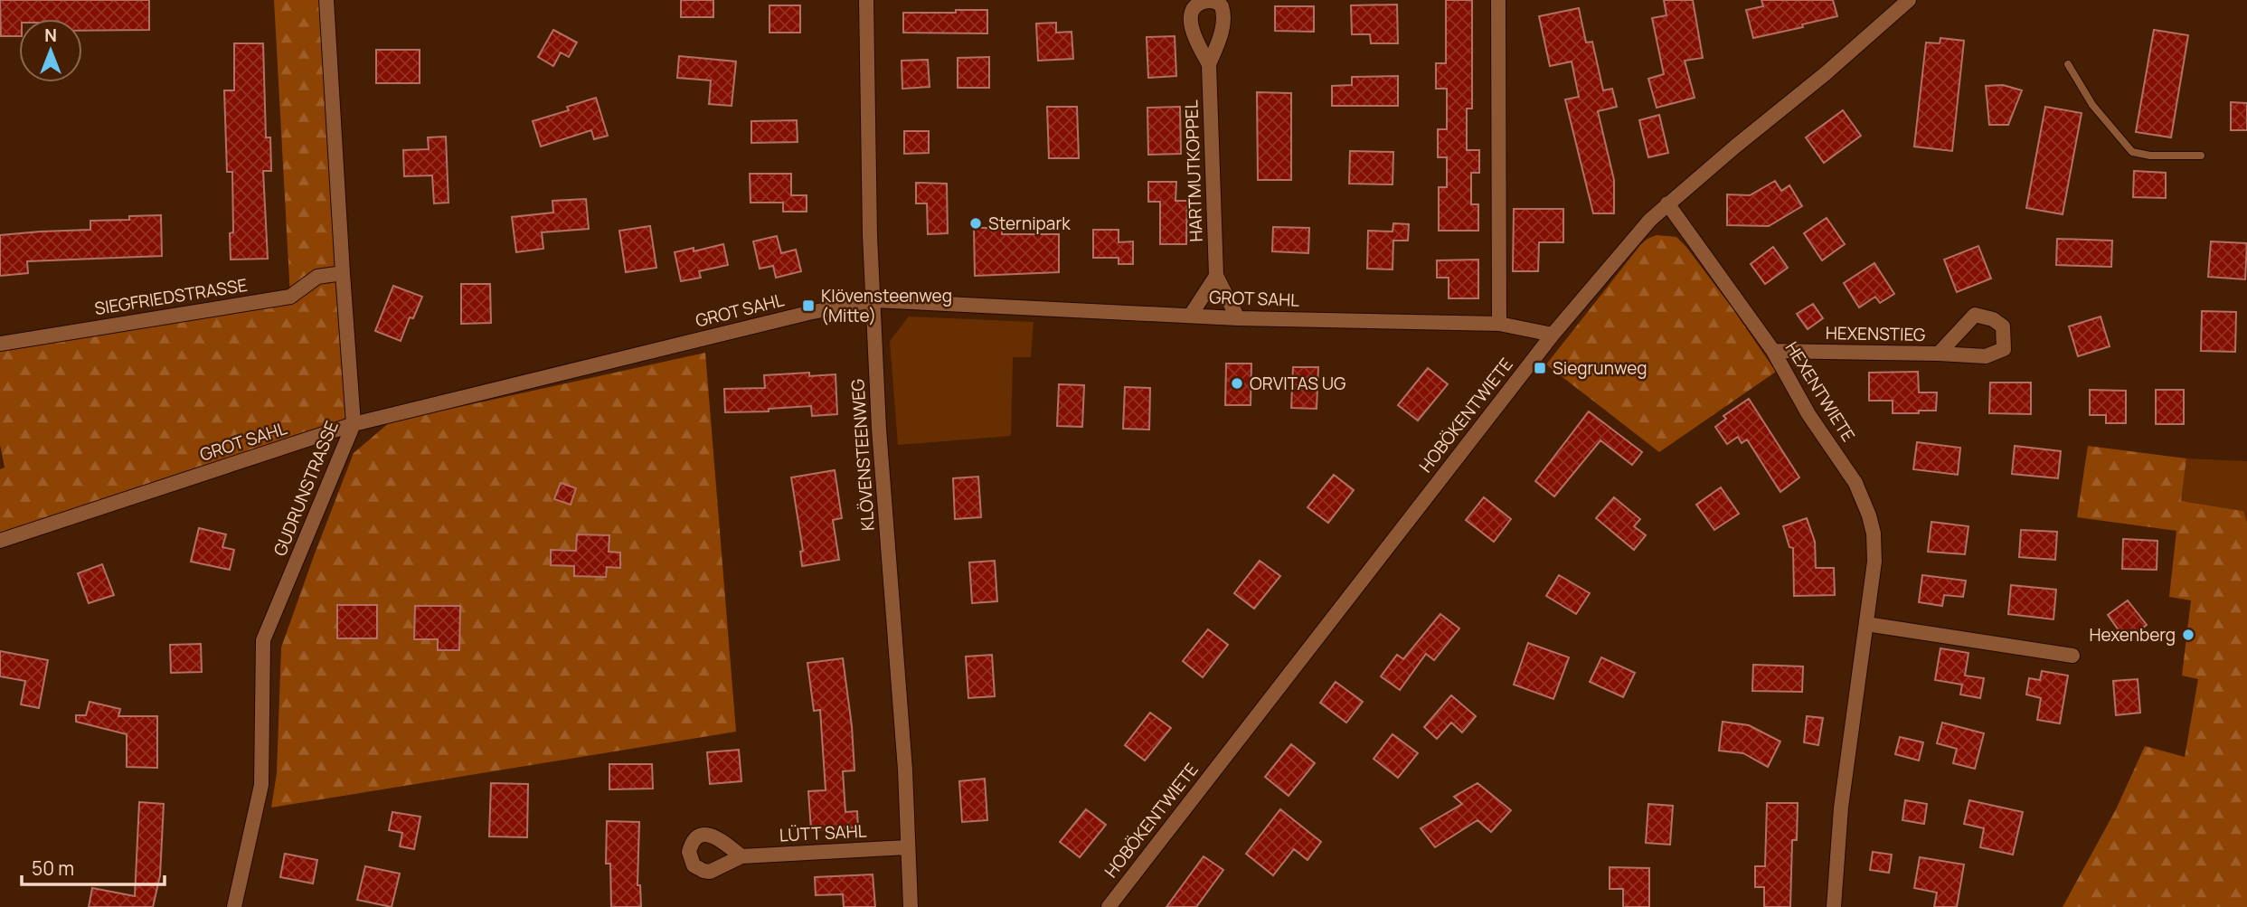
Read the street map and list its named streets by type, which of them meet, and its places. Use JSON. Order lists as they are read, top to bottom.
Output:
{
  "streets": {
    "street": [
      "HARTMUTKOPPEL",
      "SIEGFRIEDSTRASSE",
      "GROT SAHL",
      "HEXENSTIEG",
      "HEXENTWIETE",
      "HOBÖKENTWIETE",
      "KLÖVENSTEENWEG",
      "GUDRUNSTRASSE",
      "LÜTT SAHL"
    ]
  },
  "crossings": [
    ["HARTMUTKOPPEL", "GROT SAHL"],
    ["SIEGFRIEDSTRASSE", "GUDRUNSTRASSE"],
    ["GROT SAHL", "HOBÖKENTWIETE"],
    ["GROT SAHL", "KLÖVENSTEENWEG"],
    ["GROT SAHL", "GUDRUNSTRASSE"],
    ["HEXENSTIEG", "HEXENTWIETE"],
    ["HEXENTWIETE", "HOBÖKENTWIETE"],
    ["KLÖVENSTEENWEG", "LÜTT SAHL"]
  ],
  "places": {
    "other": ["Sternipark", "ORVITAS UG", "Hexenberg"],
    "transit": ["Klövensteenweg (Mitte)", "Siegrunweg"]
  },
  "scale_bar": "50 m",
  "north": "top"
}
